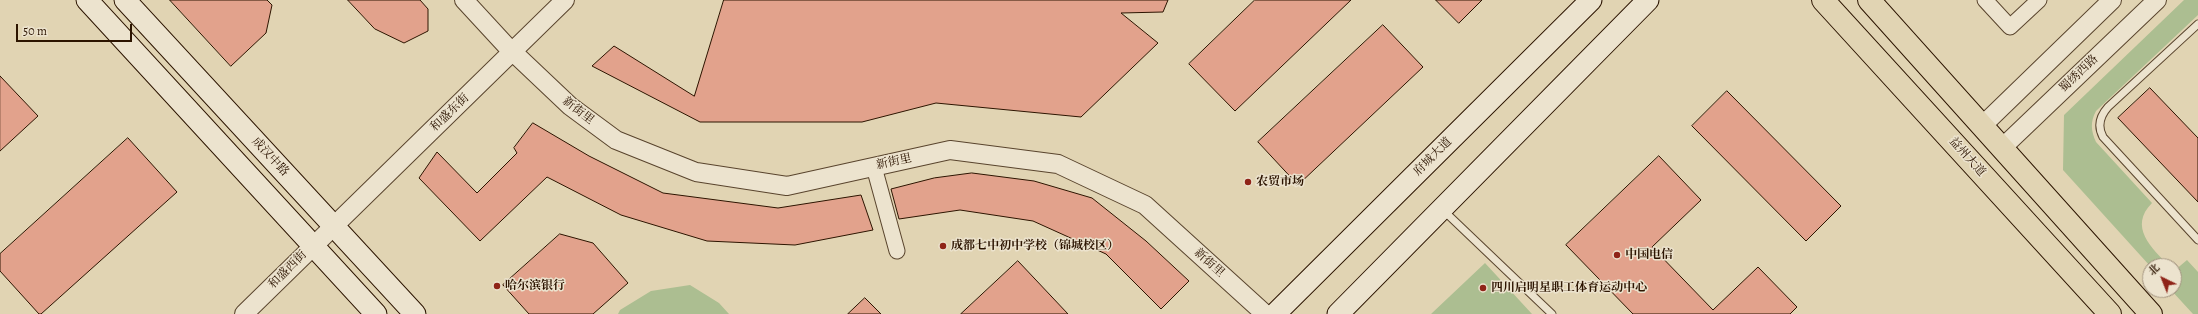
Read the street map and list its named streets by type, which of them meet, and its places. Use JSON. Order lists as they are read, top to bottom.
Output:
{
  "streets": {
    "main road": ["成汉中路", "府城大道", "益州大道"],
    "street": [
      "蜀绣西路",
      "新街里",
      "和盛东街",
      "和盛西街"
    ]
  },
  "crossings": [
    ["新街里", "和盛东街"],
    ["和盛东街", "成汉中路"],
    ["和盛东街", "和盛西街"],
    ["成汉中路", "和盛西街"]
  ],
  "places": [
    "农贸市场",
    "成都七中初中学校（锦城校区）",
    "中国电信",
    "哈尔滨银行",
    "四川启明星职工体育运动中心"
  ],
  "scale_bar": "50 m",
  "north": "top left"
}
